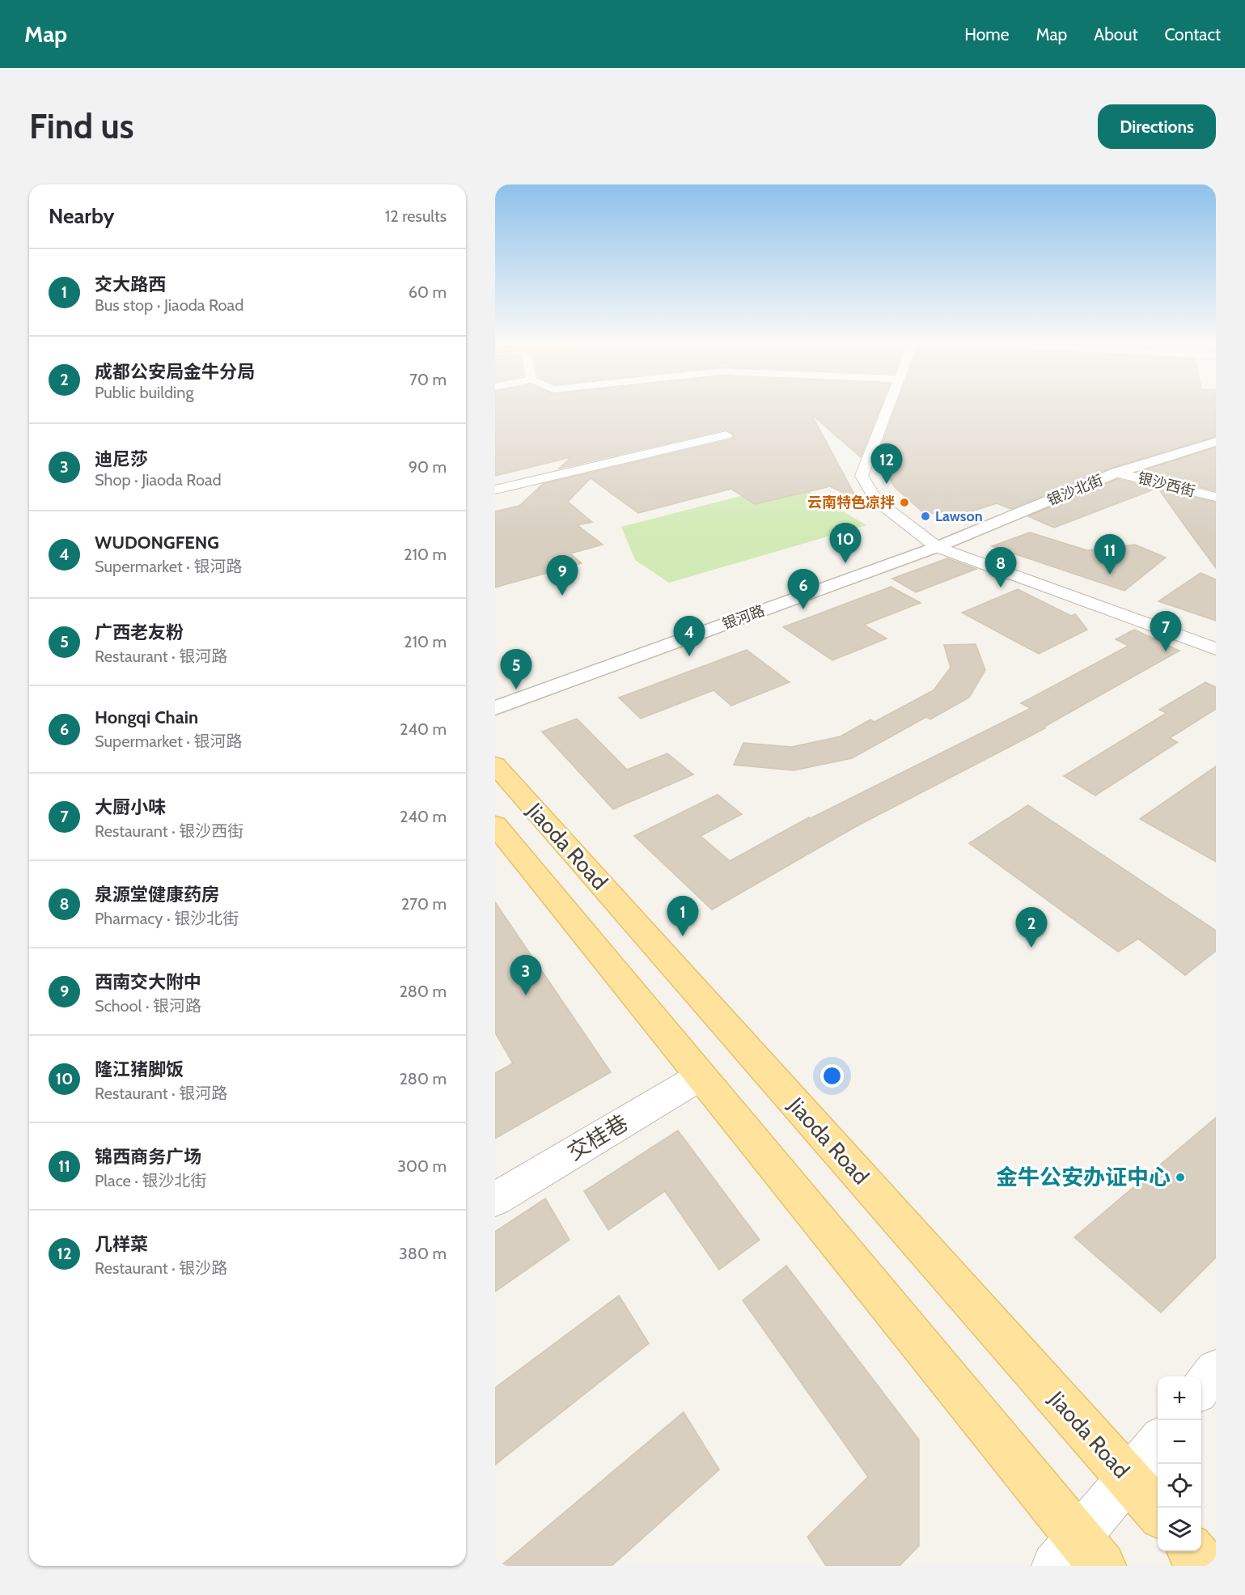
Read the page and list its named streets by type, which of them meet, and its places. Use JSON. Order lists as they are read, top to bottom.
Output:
{
  "streets": {
    "main road": ["Jiaoda Road"],
    "street": [
      "银沙西街",
      "银沙北街",
      "银河路",
      "交桂巷"
    ]
  },
  "crossings": [
    ["银沙西街", "银沙北街"],
    ["银沙北街", "银河路"],
    ["Jiaoda Road", "交桂巷"]
  ],
  "places": ["云南特色凉拌", "Lawson", "金牛公安办证中心"],
  "page": {
    "header": "Map",
    "nav": [
      "Home",
      "Map",
      "About",
      "Contact"
    ],
    "buttons": "Directions",
    "title": "Find us",
    "heading": ["Nearby", "12 results"],
    "list": [
      {
        "mark": "1",
        "name": "交大路西",
        "note": "Bus stop · Jiaoda Road",
        "value": "60 m"
      },
      {
        "mark": "2",
        "name": "成都公安局金牛分局",
        "note": "Public building",
        "value": "70 m"
      },
      {
        "mark": "3",
        "name": "迪尼莎",
        "note": "Shop · Jiaoda Road",
        "value": "90 m"
      },
      {
        "mark": "4",
        "name": "WUDONGFENG",
        "note": "Supermarket · 银河路",
        "value": "210 m"
      },
      {
        "mark": "5",
        "name": "广西老友粉",
        "note": "Restaurant · 银河路",
        "value": "210 m"
      },
      {
        "mark": "6",
        "name": "Hongqi Chain",
        "note": "Supermarket · 银河路",
        "value": "240 m"
      },
      {
        "mark": "7",
        "name": "大厨小味",
        "note": "Restaurant · 银沙西街",
        "value": "240 m"
      },
      {
        "mark": "8",
        "name": "泉源堂健康药房",
        "note": "Pharmacy · 银沙北街",
        "value": "270 m"
      },
      {
        "mark": "9",
        "name": "西南交大附中",
        "note": "School · 银河路",
        "value": "280 m"
      },
      {
        "mark": "10",
        "name": "隆江猪脚饭",
        "note": "Restaurant · 银河路",
        "value": "280 m"
      },
      {
        "mark": "11",
        "name": "锦西商务广场",
        "note": "Place · 银沙北街",
        "value": "300 m"
      },
      {
        "mark": "12",
        "name": "几样菜",
        "note": "Restaurant · 银沙路",
        "value": "380 m"
      }
    ],
    "pins": [
      "12",
      "10",
      "11",
      "8",
      "9",
      "6",
      "7",
      "4",
      "5",
      "1",
      "2",
      "3"
    ],
    "map_buttons": ["+", "−"]
  }
}
